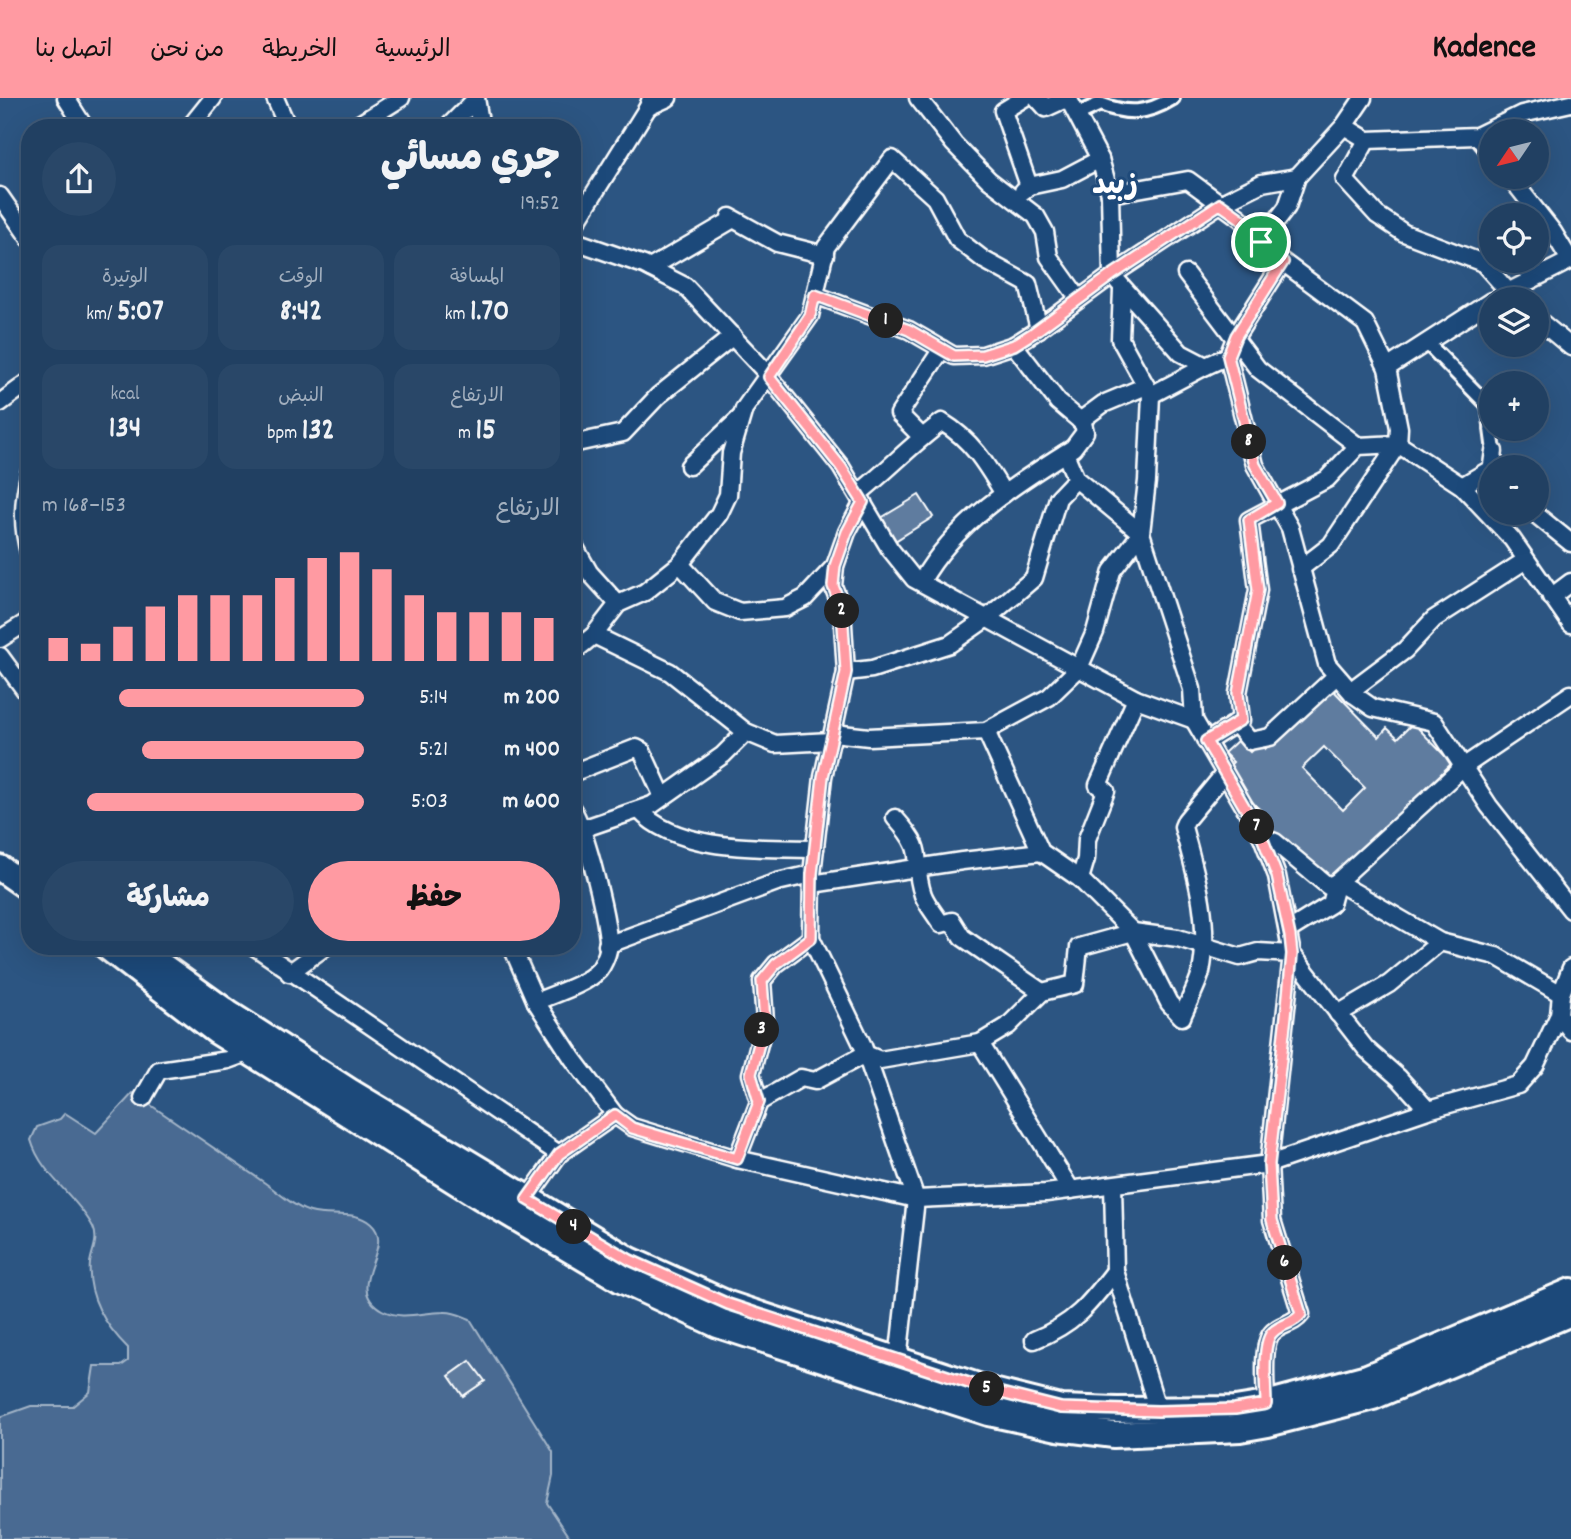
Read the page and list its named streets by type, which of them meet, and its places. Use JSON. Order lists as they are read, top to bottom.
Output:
{
  "districts": ["زبيد"],
  "north": "bottom left",
  "page": {
    "header": "Kadence",
    "nav": [
      "الرئيسية",
      "الخريطة",
      "من نحن",
      "اتصل بنا"
    ],
    "map_buttons": ["+", "−"],
    "heading": ["جري مسائي", "19:52"],
    "stats": [
      ["المسافة", "1.70 km"],
      ["الوقت", "8:42"],
      ["الوتيرة", "5:07 /km"],
      ["الارتفاع", "15 m"],
      ["النبض", "132 bpm"],
      ["kcal", "134"]
    ],
    "pins": [
      "1",
      "8",
      "2",
      "7",
      "3",
      "4",
      "6",
      "5"
    ],
    "chart": ["الارتفاع", "153–168 m"],
    "list": [
      {
        "name": "200 m",
        "note": "5:14"
      },
      {
        "name": "400 m",
        "note": "5:21"
      },
      {
        "name": "600 m",
        "note": "5:03"
      }
    ],
    "buttons": ["حفظ", "مشاركة"]
  }
}
